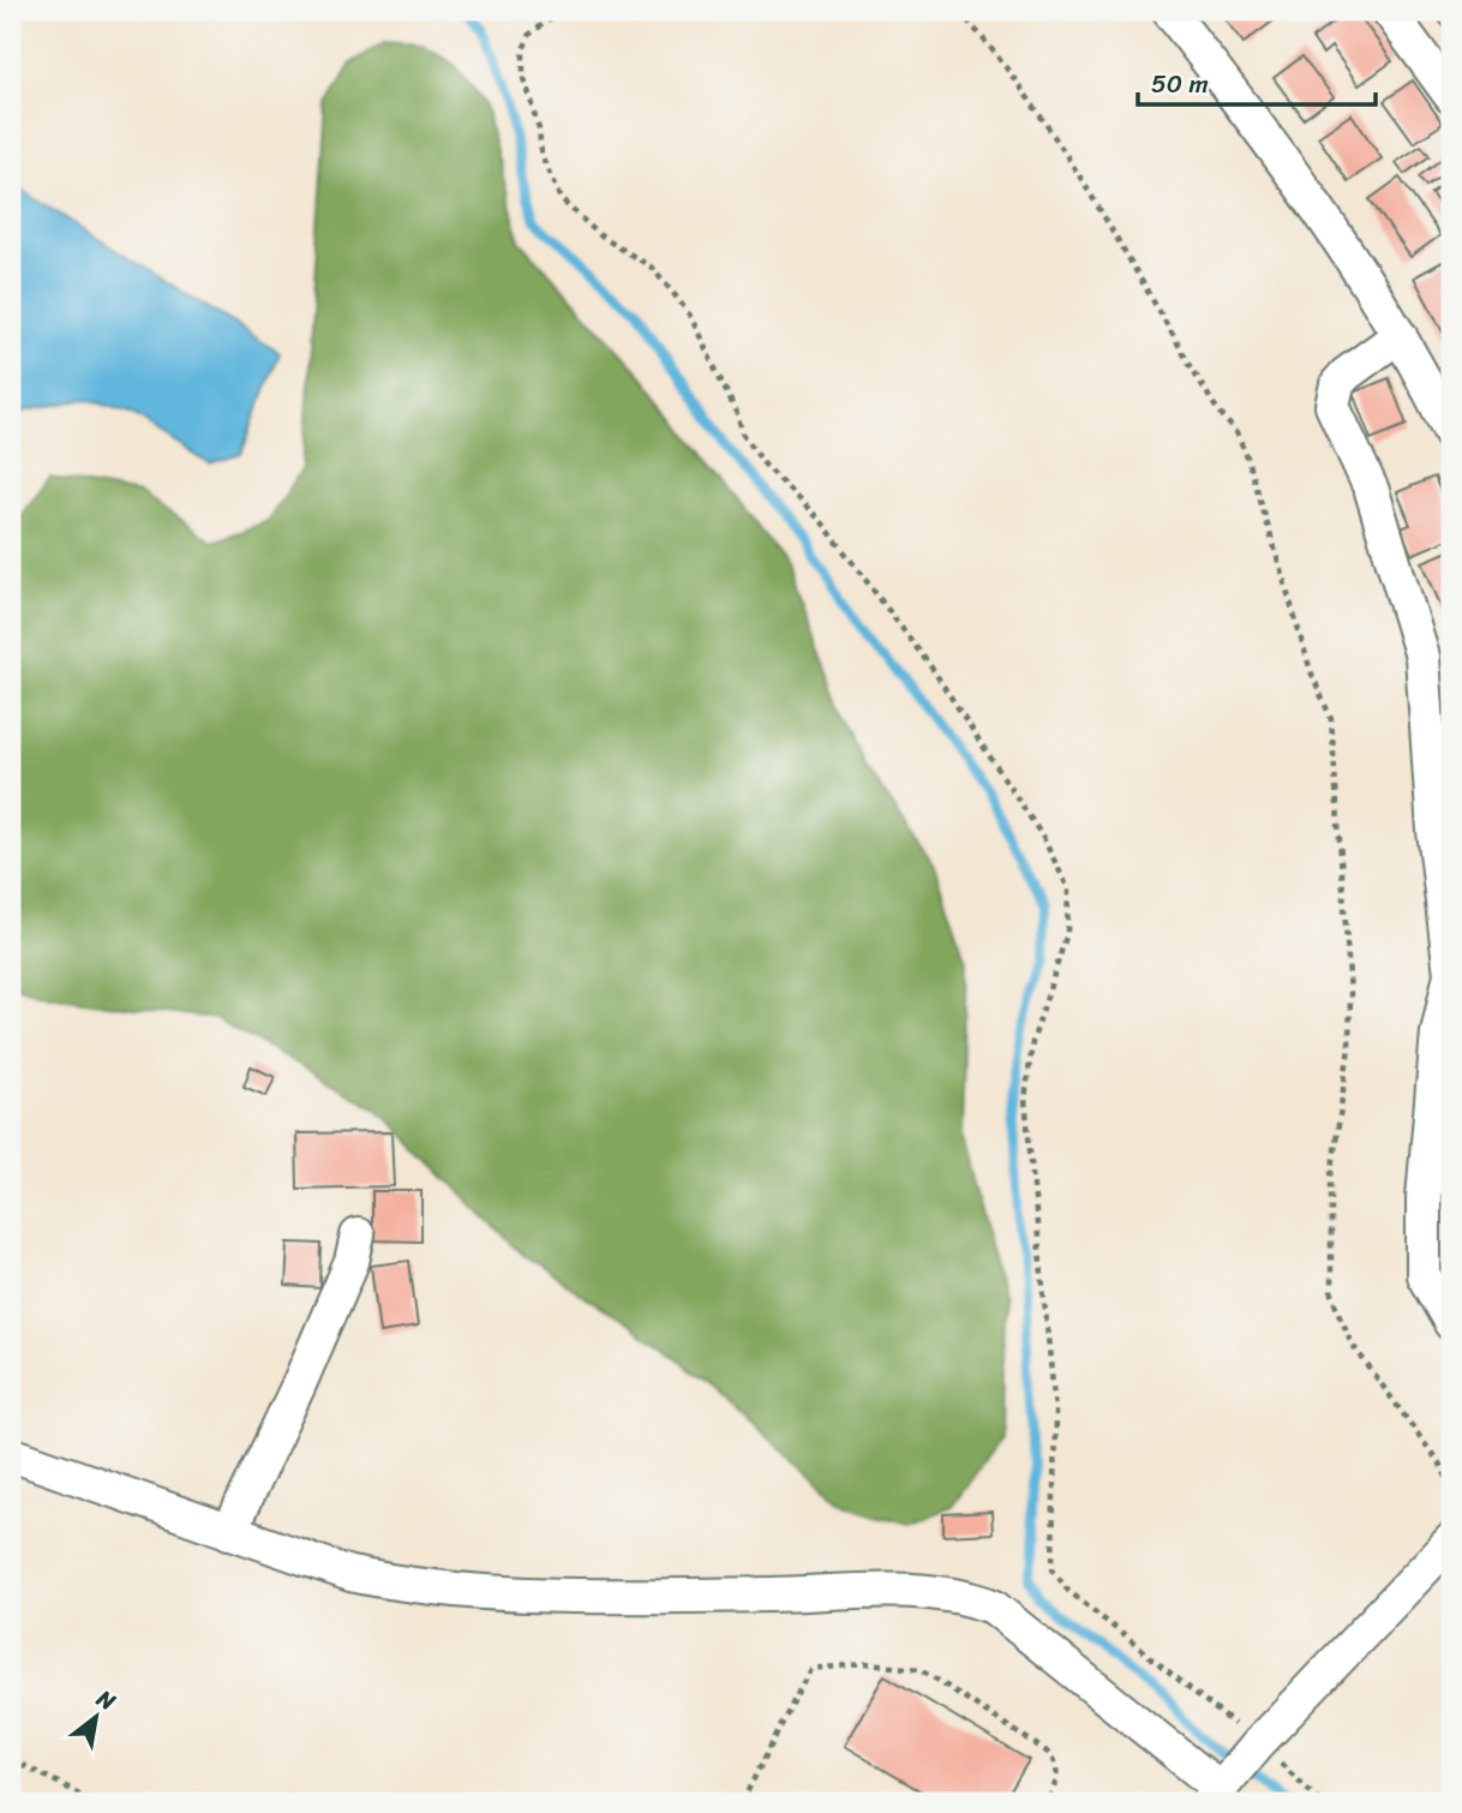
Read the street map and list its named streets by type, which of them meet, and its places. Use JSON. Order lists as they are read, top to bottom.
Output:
{
  "scale_bar": "50 m",
  "north": "top right"
}
